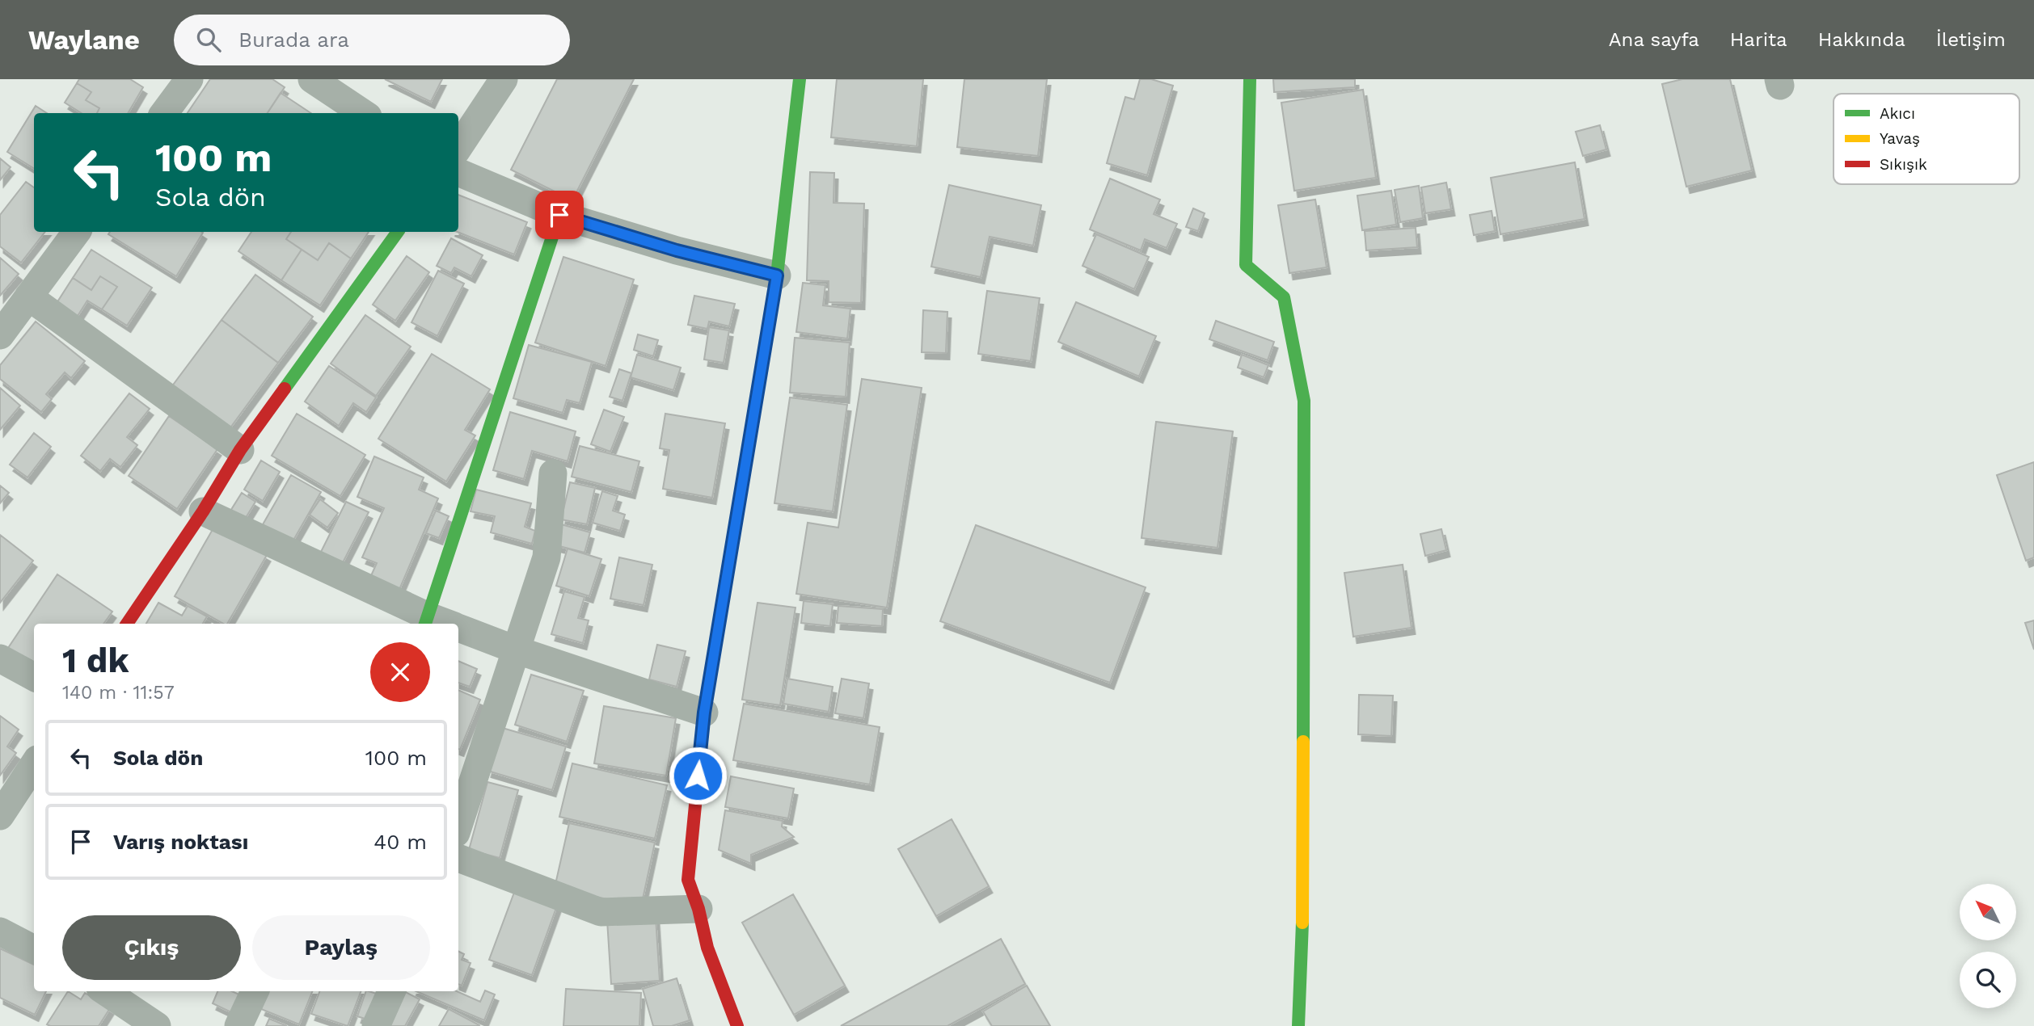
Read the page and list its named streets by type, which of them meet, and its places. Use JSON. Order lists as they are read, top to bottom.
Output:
{
  "legend": ["Akıcı", "Yavaş", "Sıkışık"],
  "north": "top left",
  "page": {
    "header": "Waylane",
    "search": "Burada ara",
    "nav": [
      "Ana sayfa",
      "Harita",
      "Hakkında",
      "İletişim"
    ],
    "turn": ["100 m", "Sola dön"],
    "heading": ["1 dk", "140 m · 11:57"],
    "list": [
      {
        "name": "Sola dön",
        "value": "100 m"
      },
      {
        "name": "Varış noktası",
        "value": "40 m"
      }
    ],
    "buttons": ["Çıkış", "Paylaş"]
  }
}
